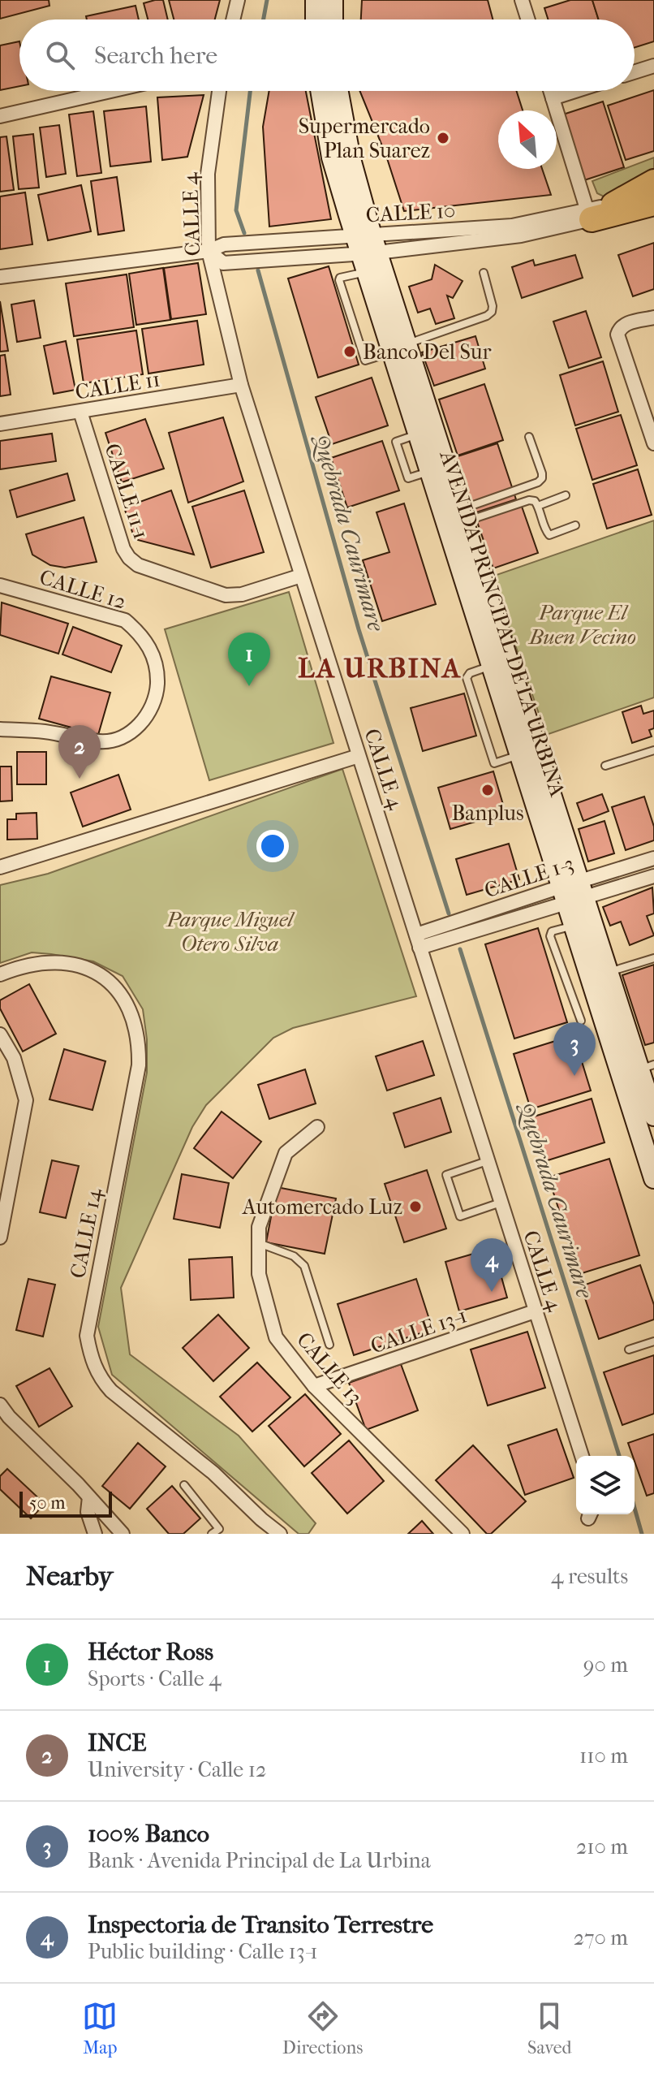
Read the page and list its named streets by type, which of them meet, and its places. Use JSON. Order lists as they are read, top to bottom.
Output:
{
  "streets": {
    "main road": ["AVENIDA PRINCIPAL DE LA URBINA"],
    "street": [
      "CALLE 10",
      "CALLE 4",
      "CALLE 11",
      "CALLE 11-1",
      "CALLE 12",
      "CALLE 1-3",
      "CALLE 14",
      "CALLE 13-1",
      "CALLE 13"
    ]
  },
  "crossings": [
    ["CALLE 10", "CALLE 4"],
    ["CALLE 10", "AVENIDA PRINCIPAL DE LA URBINA"],
    ["CALLE 4", "CALLE 11"],
    ["CALLE 4", "CALLE 11-1"],
    ["CALLE 4", "CALLE 1-3"],
    ["CALLE 4", "CALLE 13-1"],
    ["CALLE 11", "CALLE 11-1"],
    ["AVENIDA PRINCIPAL DE LA URBINA", "CALLE 1-3"],
    ["CALLE 13-1", "CALLE 13"]
  ],
  "districts": ["LA URBINA"],
  "water": ["Quebrada Caurimare"],
  "parks": ["Parque El Buen Vecino", "Parque Miguel Otero Silva"],
  "places": [
    "Supermercado Plan Suarez",
    "Banco Del Sur",
    "Banplus",
    "Automercado Luz"
  ],
  "scale_bar": "50 m",
  "north": "top left",
  "page": {
    "search": "Search here",
    "pins": [
      "1",
      "2",
      "3",
      "4"
    ],
    "scale": "50 m",
    "heading": ["Nearby", "4 results"],
    "list": [
      {
        "mark": "1",
        "name": "Héctor Ross",
        "note": "Sports · Calle 4",
        "value": "90 m"
      },
      {
        "mark": "2",
        "name": "INCE",
        "note": "University · Calle 12",
        "value": "110 m"
      },
      {
        "mark": "3",
        "name": "100% Banco",
        "note": "Bank · Avenida Principal de La Urbina",
        "value": "210 m"
      },
      {
        "mark": "4",
        "name": "Inspectoria de Transito Terrestre",
        "note": "Public building · Calle 13-1",
        "value": "270 m"
      }
    ],
    "nav": ["Map", "Directions", "Saved"]
  }
}
